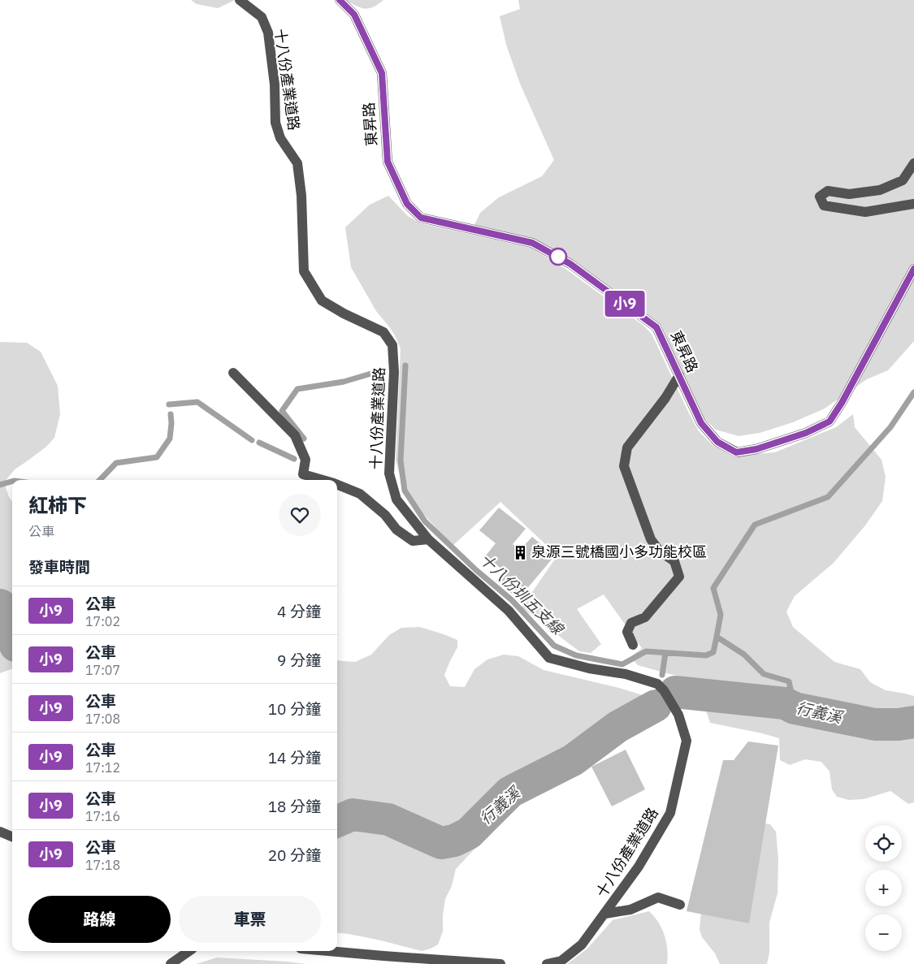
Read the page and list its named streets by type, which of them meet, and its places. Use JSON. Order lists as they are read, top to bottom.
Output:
{
  "streets": {
    "street": ["十八份產業道路", "東昇路"]
  },
  "water": ["十八份圳五支線", "行義溪"],
  "places": {
    "building": ["泉源三號橋國小多功能校區"]
  },
  "lines": ["bus line 小9"],
  "page": {
    "on_map": "小9",
    "heading": [
      ["紅柿下", "公車"],
      "發車時間"
    ],
    "list": [
      {
        "mark": "小9",
        "name": "公車",
        "note": "17:02",
        "value": "4 分鐘"
      },
      {
        "mark": "小9",
        "name": "公車",
        "note": "17:07",
        "value": "9 分鐘"
      },
      {
        "mark": "小9",
        "name": "公車",
        "note": "17:08",
        "value": "10 分鐘"
      },
      {
        "mark": "小9",
        "name": "公車",
        "note": "17:12",
        "value": "14 分鐘"
      },
      {
        "mark": "小9",
        "name": "公車",
        "note": "17:16",
        "value": "18 分鐘"
      },
      {
        "mark": "小9",
        "name": "公車",
        "note": "17:18",
        "value": "20 分鐘"
      }
    ],
    "map_buttons": ["+", "−"],
    "buttons": ["路線", "車票"]
  }
}
